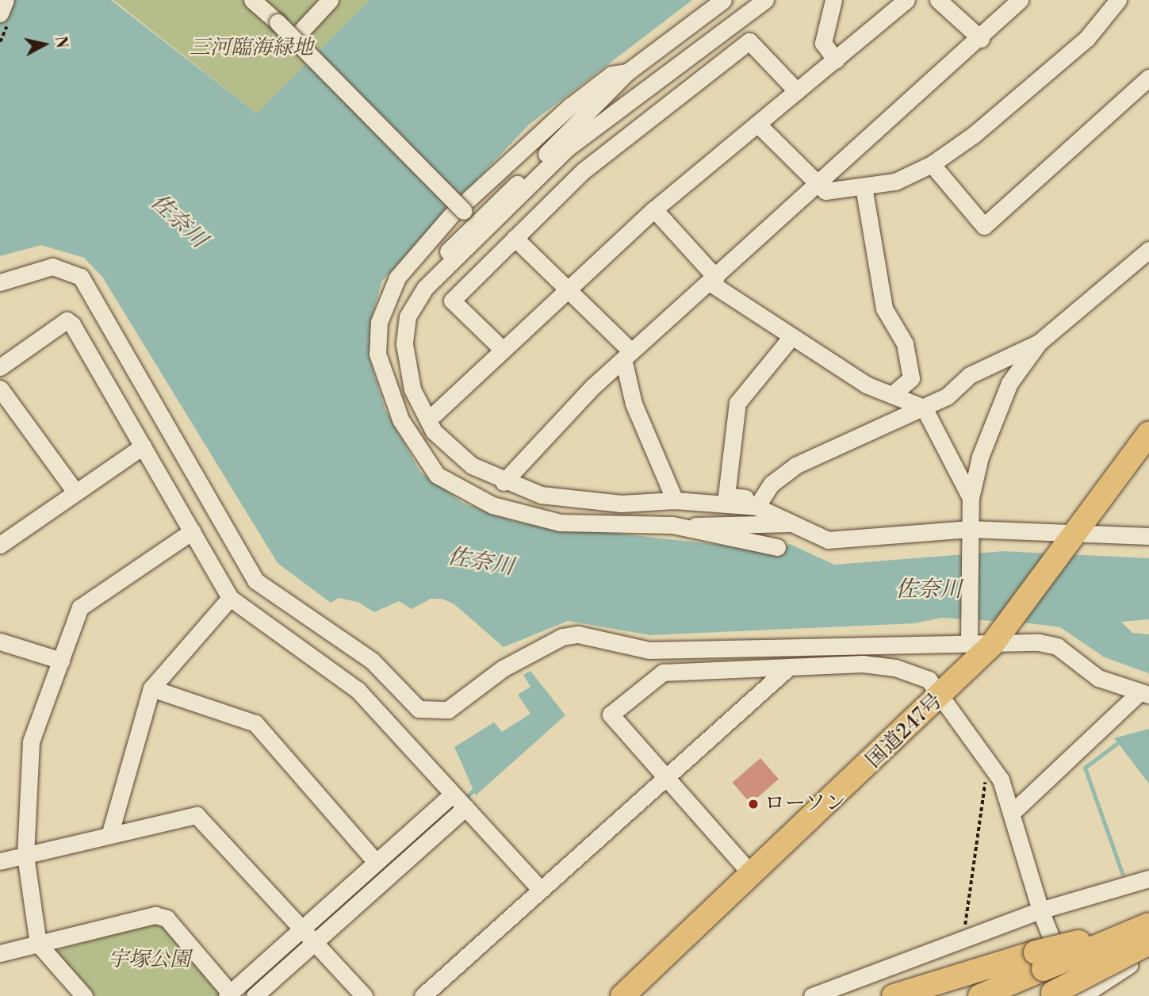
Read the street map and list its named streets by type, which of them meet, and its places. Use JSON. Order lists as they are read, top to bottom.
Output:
{
  "streets": {
    "highway": ["国道247号"]
  },
  "water": ["佐奈川"],
  "parks": ["三河臨海緑地", "宇塚公園"],
  "places": ["ローソン"],
  "north": "right"
}
